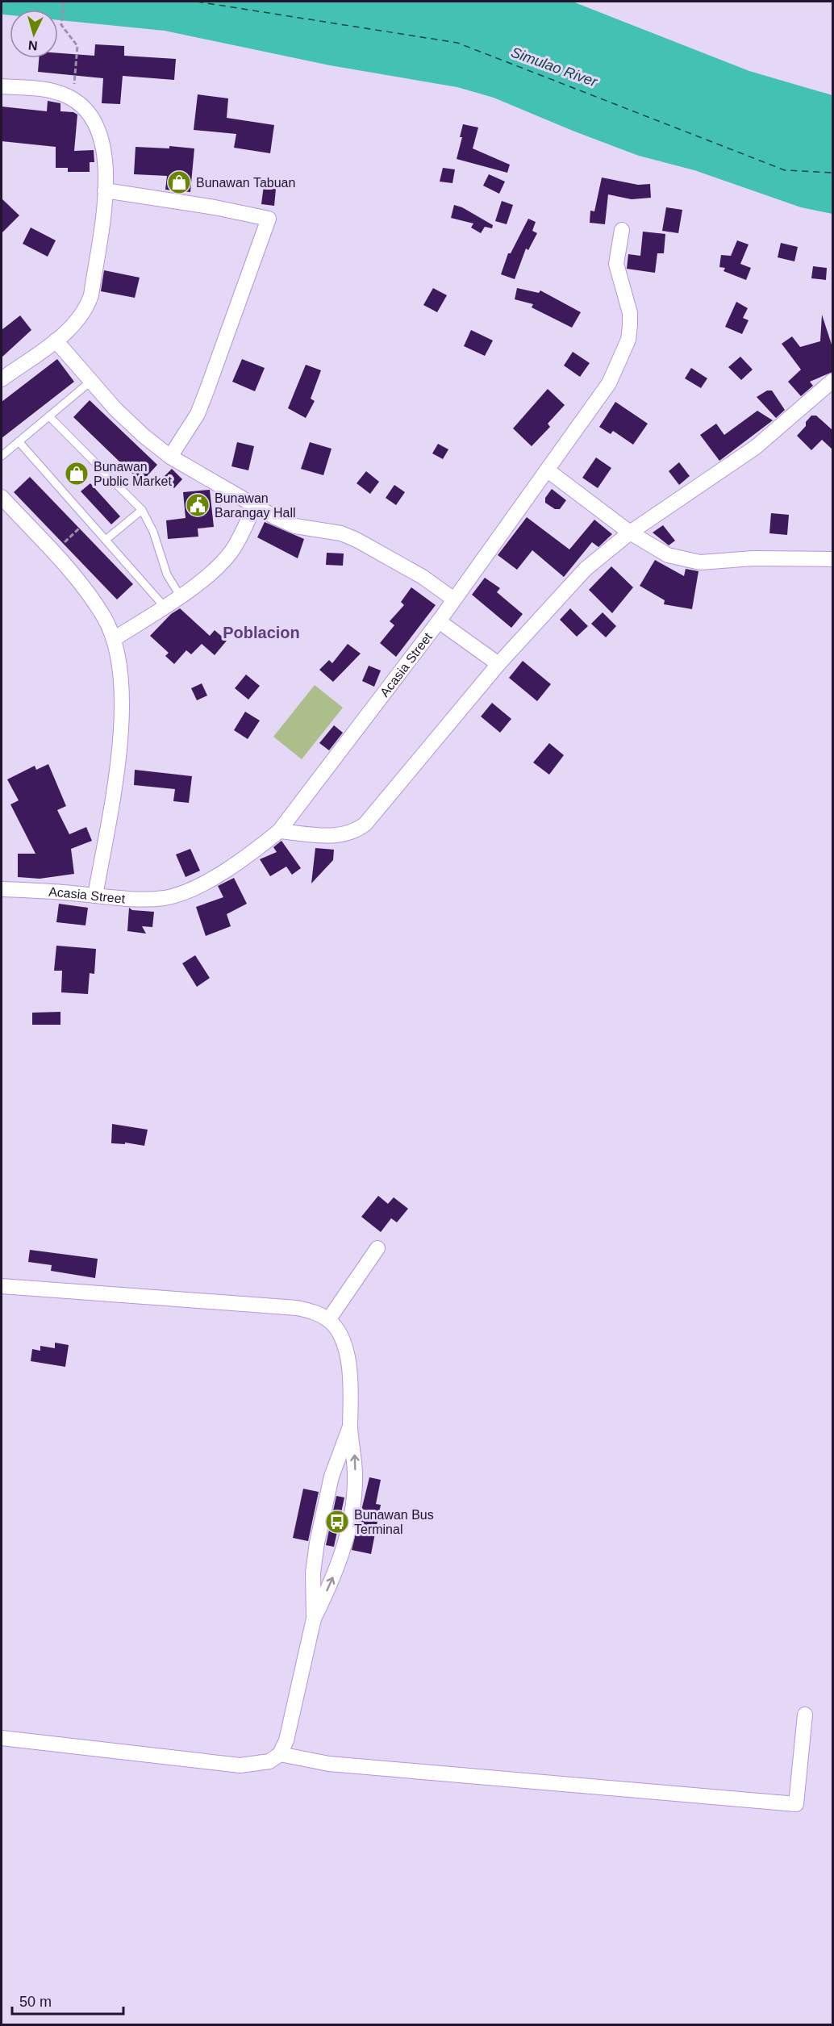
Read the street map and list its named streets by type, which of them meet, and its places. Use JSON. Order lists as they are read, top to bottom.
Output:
{
  "streets": {
    "street": ["Acasia Street"]
  },
  "districts": ["Poblacion"],
  "water": ["Simulao River"],
  "places": {
    "shop": ["Bunawan Tabuan", "Bunawan Public Market"],
    "public building": ["Bunawan Barangay Hall"],
    "bus stop": ["Bunawan Bus Terminal"]
  },
  "scale_bar": "50 m",
  "north": "bottom"
}
